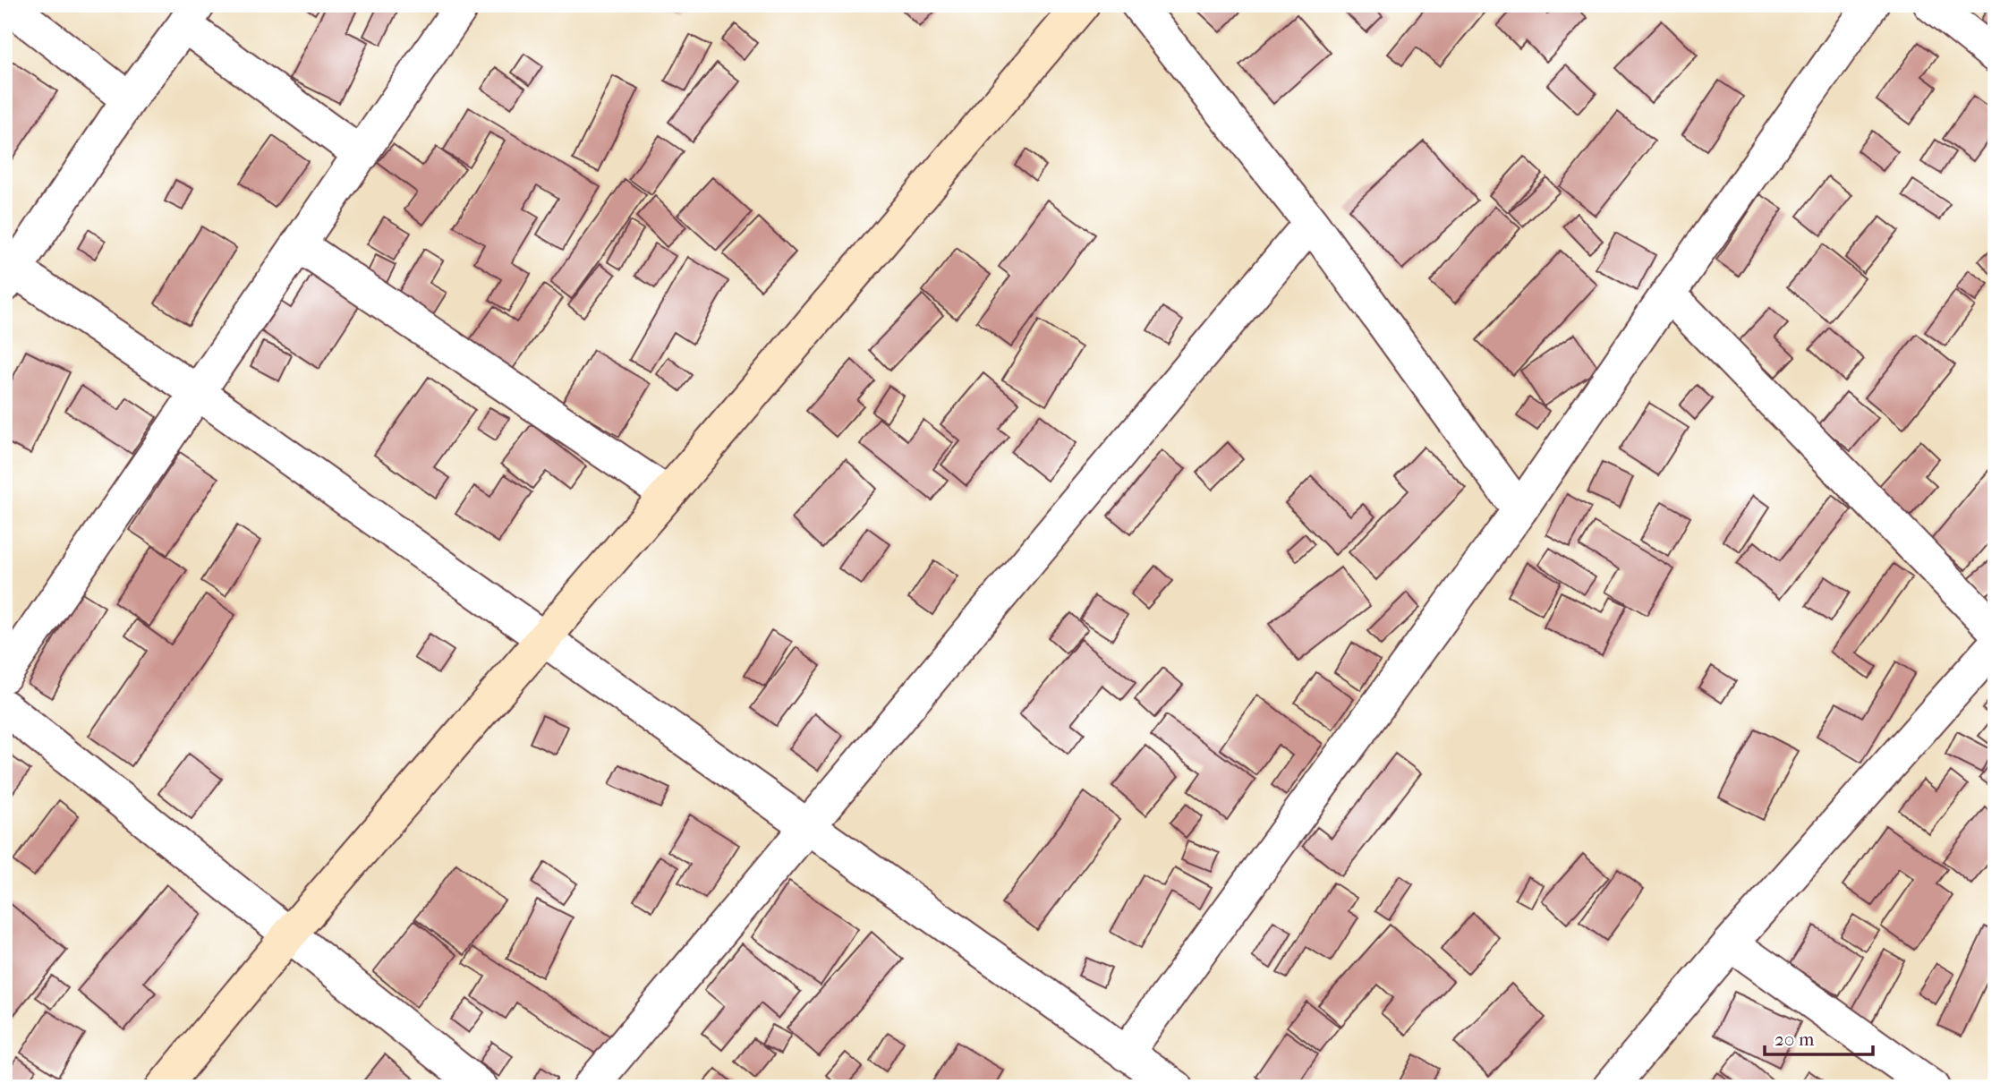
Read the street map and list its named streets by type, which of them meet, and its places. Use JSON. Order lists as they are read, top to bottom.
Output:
{
  "scale_bar": "20 m"
}
